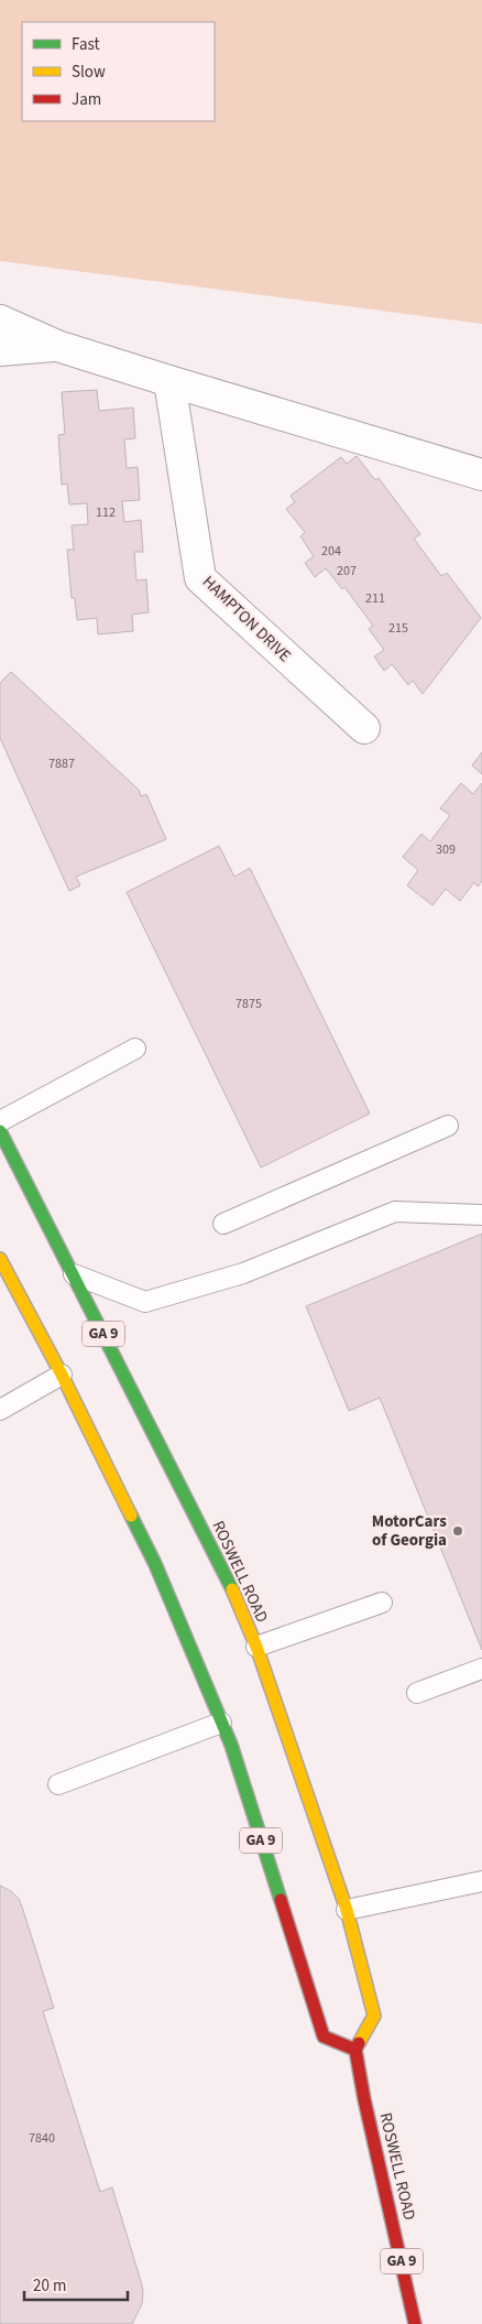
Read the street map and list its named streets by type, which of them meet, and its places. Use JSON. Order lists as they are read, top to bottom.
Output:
{
  "streets": {
    "main road": ["GA 9", "ROSWELL ROAD"],
    "street": ["HAMPTON DRIVE"]
  },
  "crossings": [
    ["GA 9", "ROSWELL ROAD"]
  ],
  "places": ["MotorCars of Georgia"],
  "house_numbers": [
    "112",
    "204",
    "207",
    "211",
    "215",
    "7887",
    "309",
    "7875",
    "7840"
  ],
  "legend": ["Fast", "Slow", "Jam"],
  "scale_bar": "20 m"
}
